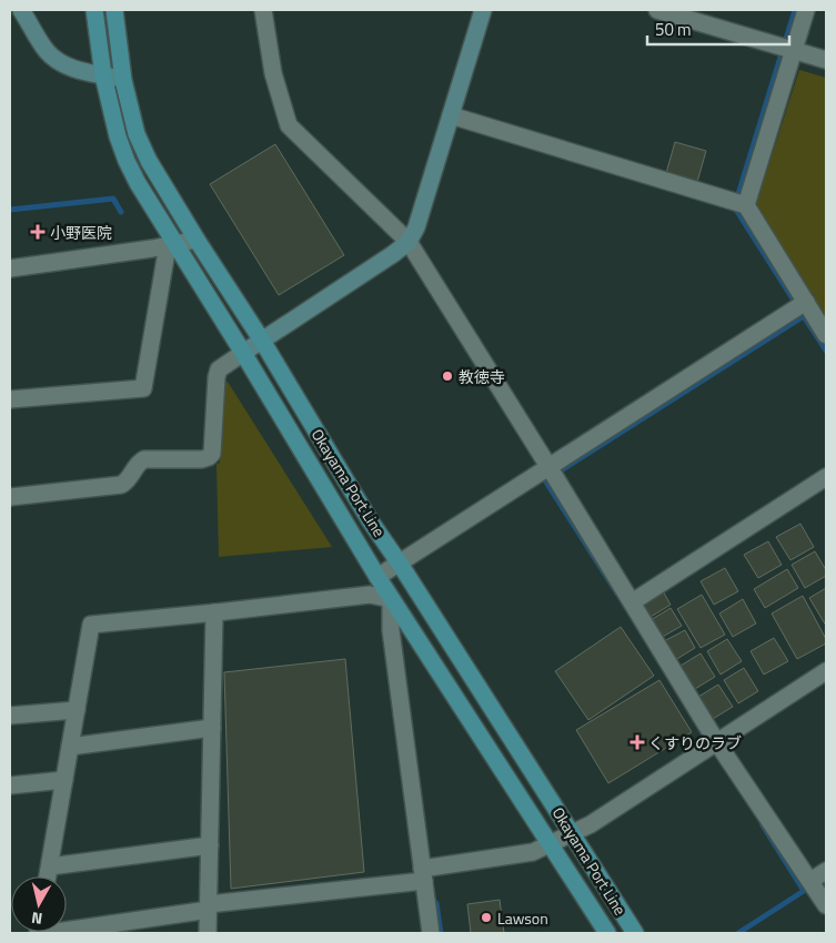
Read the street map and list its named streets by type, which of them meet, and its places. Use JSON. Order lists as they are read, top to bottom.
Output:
{
  "streets": {
    "main road": ["Okayama Port Line"]
  },
  "places": {
    "health": ["小野医院", "くすりのラブ"],
    "other": ["教徳寺", "Lawson"]
  },
  "scale_bar": "50 m",
  "north": "bottom"
}
